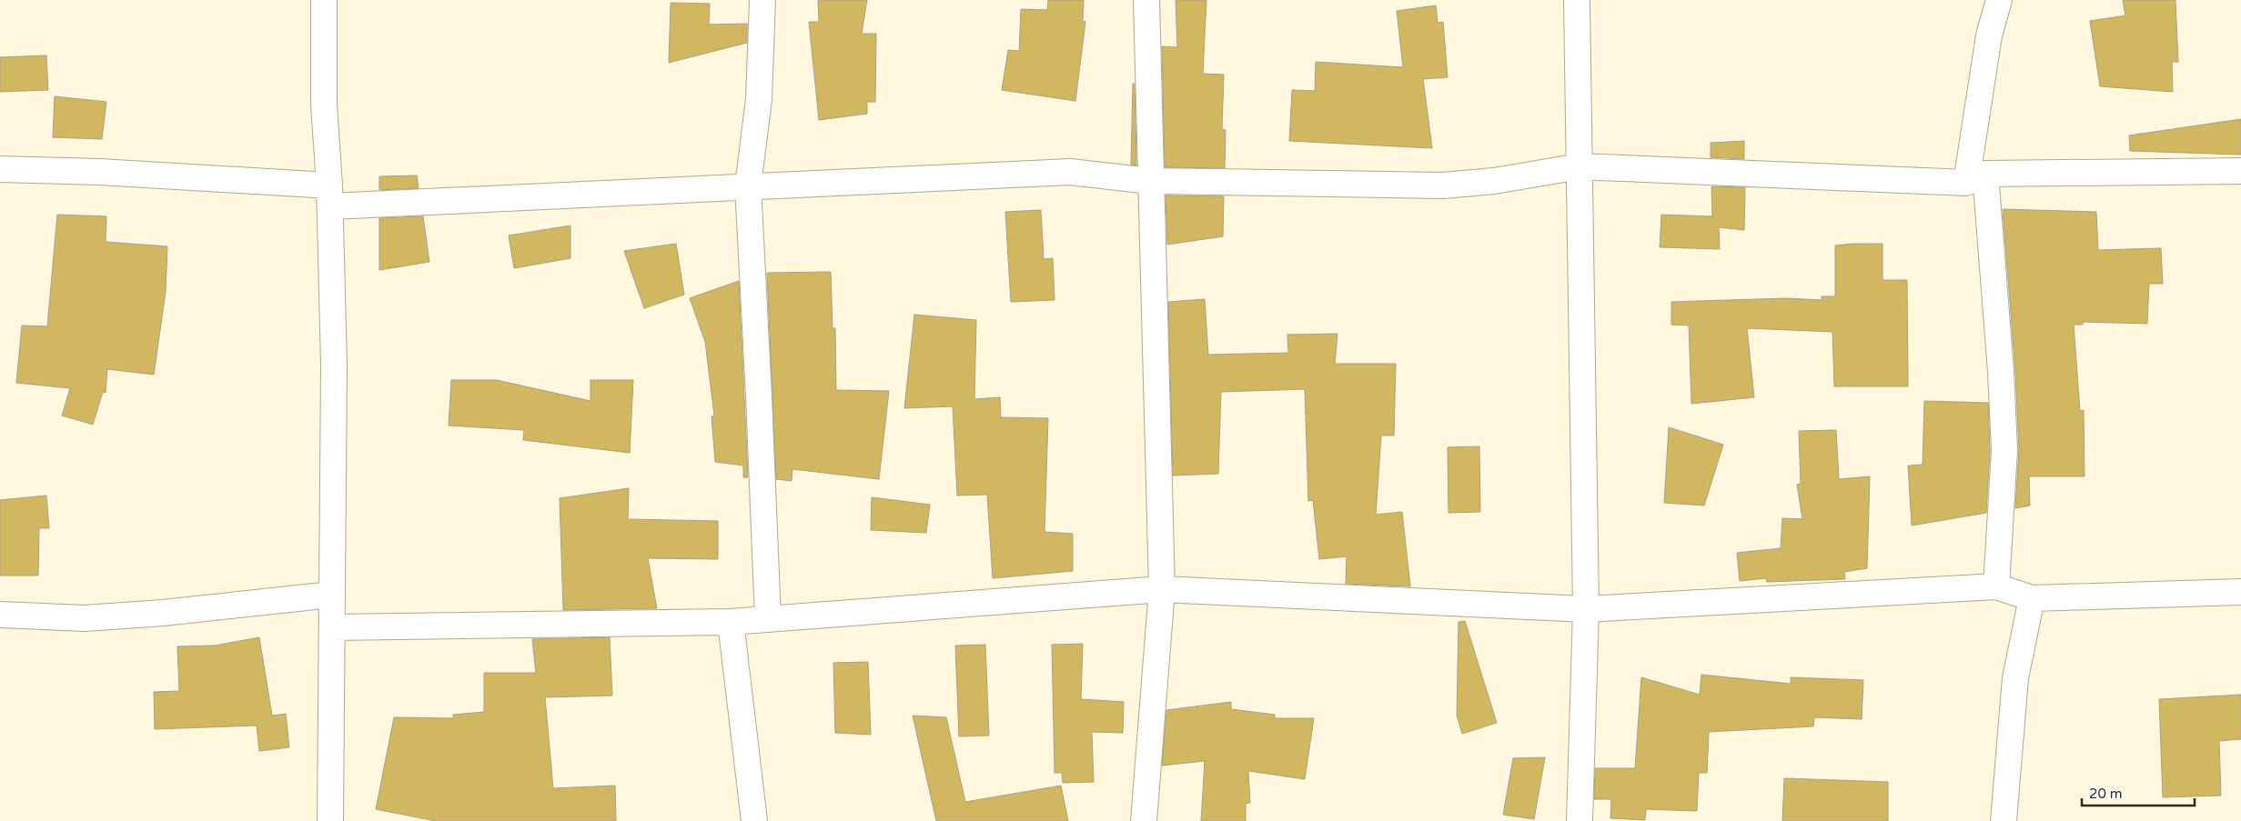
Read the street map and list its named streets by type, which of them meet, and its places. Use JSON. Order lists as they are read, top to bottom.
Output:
{
  "scale_bar": "20 m"
}
